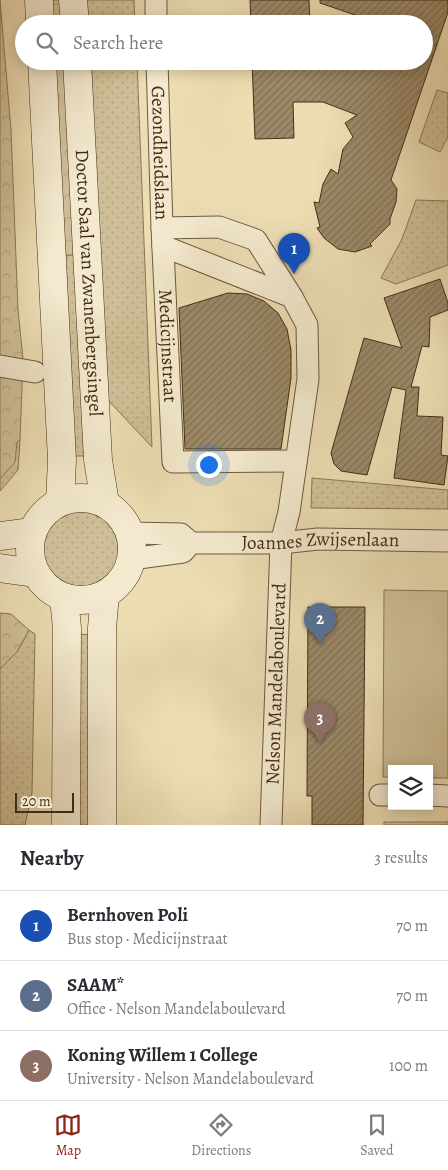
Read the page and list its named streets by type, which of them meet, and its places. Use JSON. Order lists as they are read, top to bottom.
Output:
{
  "streets": {
    "main road": ["Doctor Saal van Zwanenbergsingel"],
    "street": [
      "Gezondheidslaan",
      "Medicijnstraat",
      "Joannes Zwijsenlaan",
      "Nelson Mandelaboulevard"
    ]
  },
  "crossings": [
    ["Gezondheidslaan", "Medicijnstraat"],
    ["Doctor Saal van Zwanenbergsingel", "Joannes Zwijsenlaan"],
    ["Joannes Zwijsenlaan", "Nelson Mandelaboulevard"]
  ],
  "scale_bar": "20 m",
  "page": {
    "search": "Search here",
    "pins": ["1", "2", "3"],
    "scale": "20 m",
    "heading": ["Nearby", "3 results"],
    "list": [
      {
        "mark": "1",
        "name": "Bernhoven Poli",
        "note": "Bus stop · Medicijnstraat",
        "value": "70 m"
      },
      {
        "mark": "2",
        "name": "SAAM*",
        "note": "Office · Nelson Mandelaboulevard",
        "value": "70 m"
      },
      {
        "mark": "3",
        "name": "Koning Willem 1 College",
        "note": "University · Nelson Mandelaboulevard",
        "value": "100 m"
      }
    ],
    "nav": ["Map", "Directions", "Saved"]
  }
}
